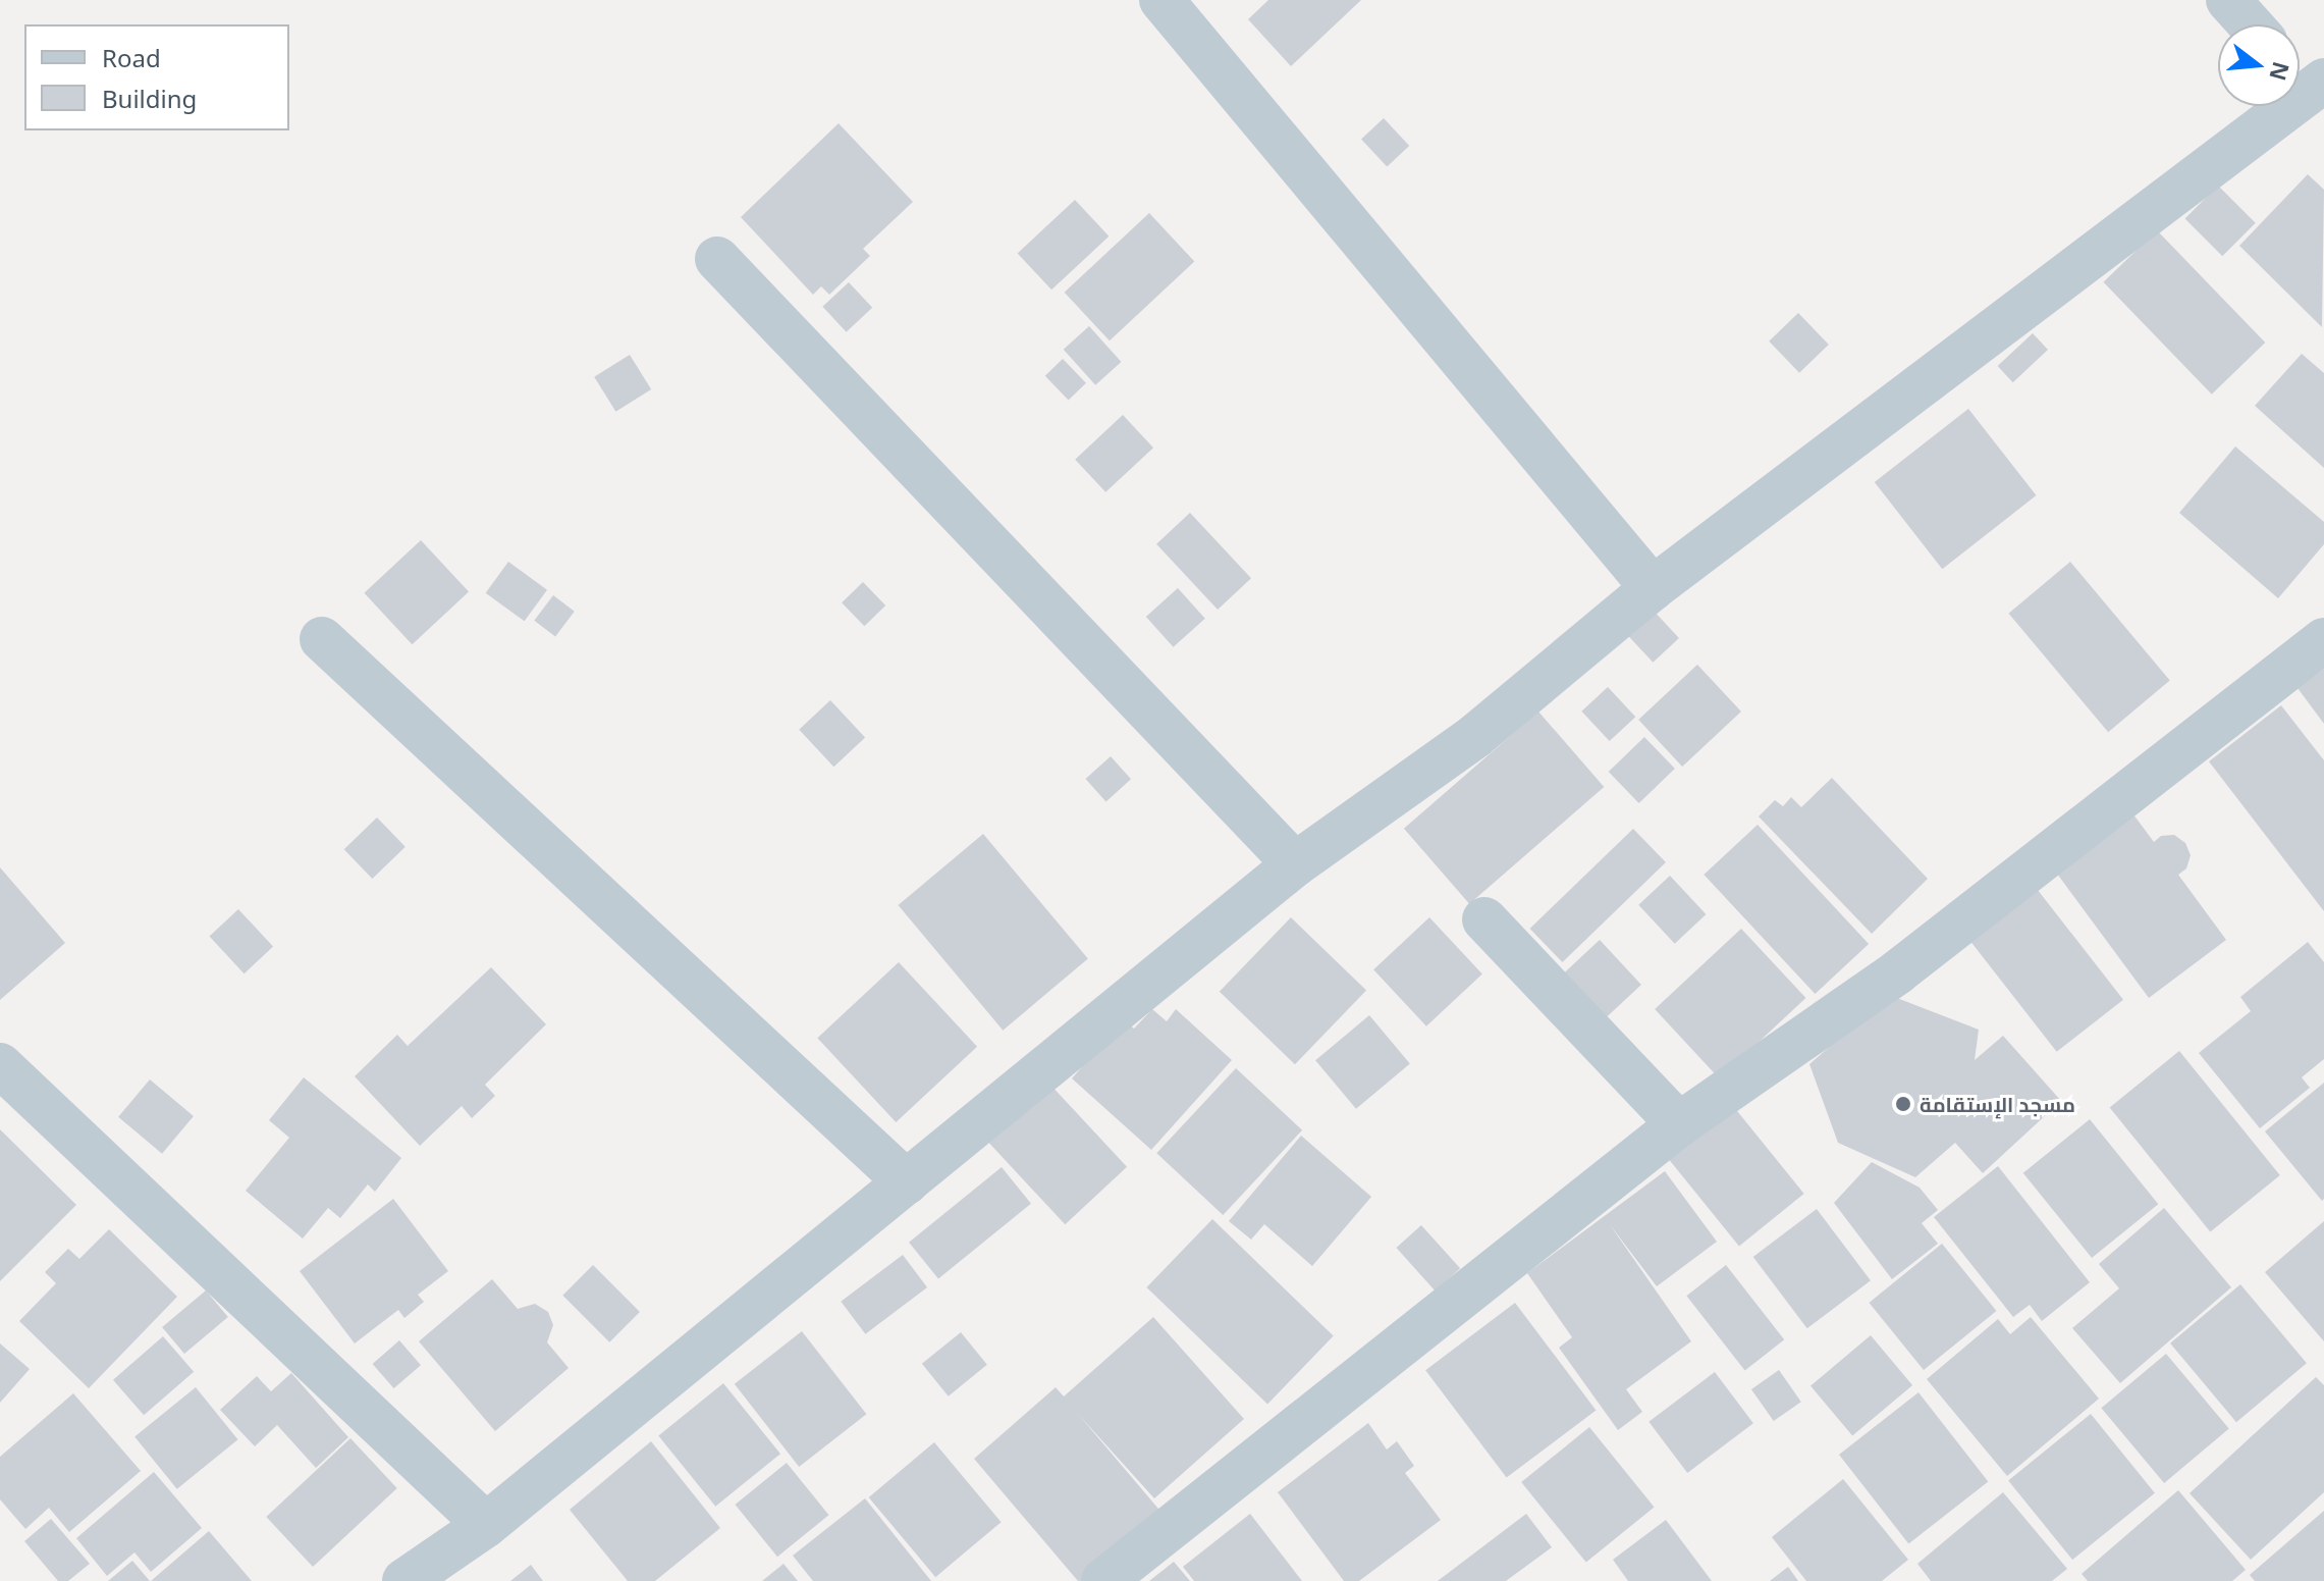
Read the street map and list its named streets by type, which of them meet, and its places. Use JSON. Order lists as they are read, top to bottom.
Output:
{
  "places": ["مسجد الإستقامة"],
  "legend": ["Road", "Building"],
  "north": "right"
}
